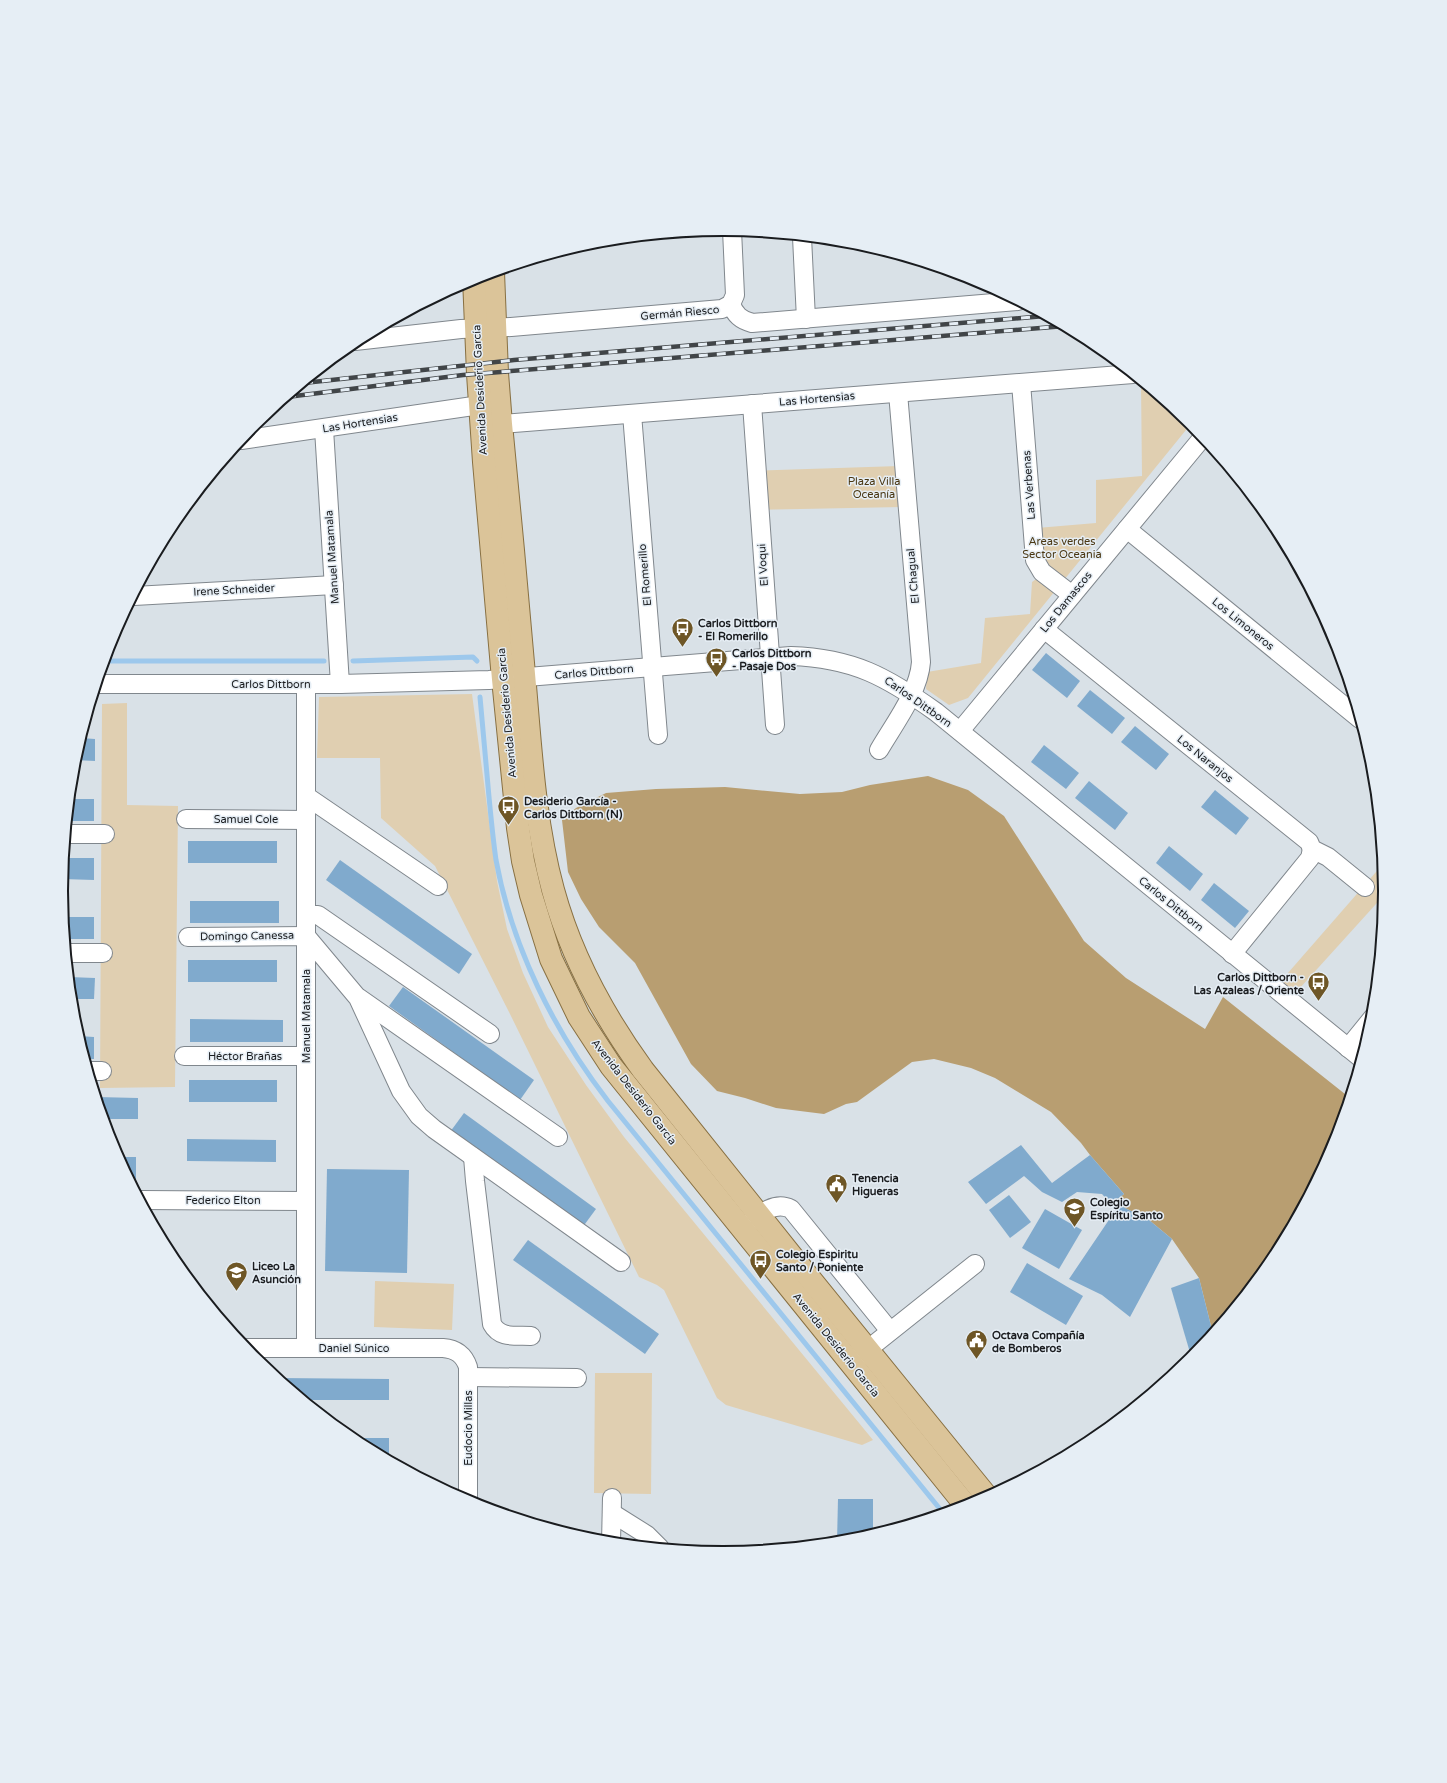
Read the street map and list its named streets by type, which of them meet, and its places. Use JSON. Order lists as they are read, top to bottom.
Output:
{
  "streets": {
    "main road": ["Avenida Desiderio García"],
    "street": [
      "Germán Riesco",
      "Las Hortensias",
      "Las Verbenas",
      "Manuel Matamala",
      "El Voqui",
      "El Romerillo",
      "El Chagual",
      "Irene Schneider",
      "Los Damascos",
      "Los Limoneros",
      "Carlos Dittborn",
      "Los Naranjos",
      "Samuel Cole",
      "Domingo Canessa",
      "Héctor Brañas",
      "Federico Elton",
      "Daniel Súnico",
      "Eudocio Millas"
    ]
  },
  "crossings": [
    ["Germán Riesco", "Avenida Desiderio García"],
    ["Avenida Desiderio García", "Las Hortensias"],
    ["Avenida Desiderio García", "Carlos Dittborn"],
    ["Las Hortensias", "Las Verbenas"],
    ["Las Hortensias", "Manuel Matamala"],
    ["Las Hortensias", "El Voqui"],
    ["Las Hortensias", "El Romerillo"],
    ["Las Hortensias", "El Chagual"],
    ["Las Verbenas", "Los Damascos"],
    ["Manuel Matamala", "Irene Schneider"],
    ["Manuel Matamala", "Carlos Dittborn"],
    ["Manuel Matamala", "Samuel Cole"],
    ["Manuel Matamala", "Domingo Canessa"],
    ["Manuel Matamala", "Héctor Brañas"],
    ["Manuel Matamala", "Federico Elton"],
    ["Manuel Matamala", "Daniel Súnico"],
    ["El Voqui", "Carlos Dittborn"],
    ["El Romerillo", "Carlos Dittborn"],
    ["El Chagual", "Carlos Dittborn"],
    ["Los Damascos", "Los Limoneros"],
    ["Los Damascos", "Carlos Dittborn"],
    ["Los Damascos", "Los Naranjos"],
    ["Daniel Súnico", "Eudocio Millas"]
  ],
  "parks": ["Plaza Villa Oceanía", "Areas verdes Sector Oceania"],
  "places": {
    "bus stop": [
      "Carlos Dittborn - El Romerillo",
      "Carlos Dittborn - Pasaje Dos",
      "Desiderio García - Carlos Dittborn (N)",
      "Carlos Dittborn - Las Azaleas / Oriente",
      "Colegio Espiritu Santo / Poniente"
    ],
    "public building": ["Tenencia Higueras", "Octava Compañía de Bomberos"],
    "school or university": ["Colegio Espíritu Santo", "Liceo La Asunción"]
  }
}
